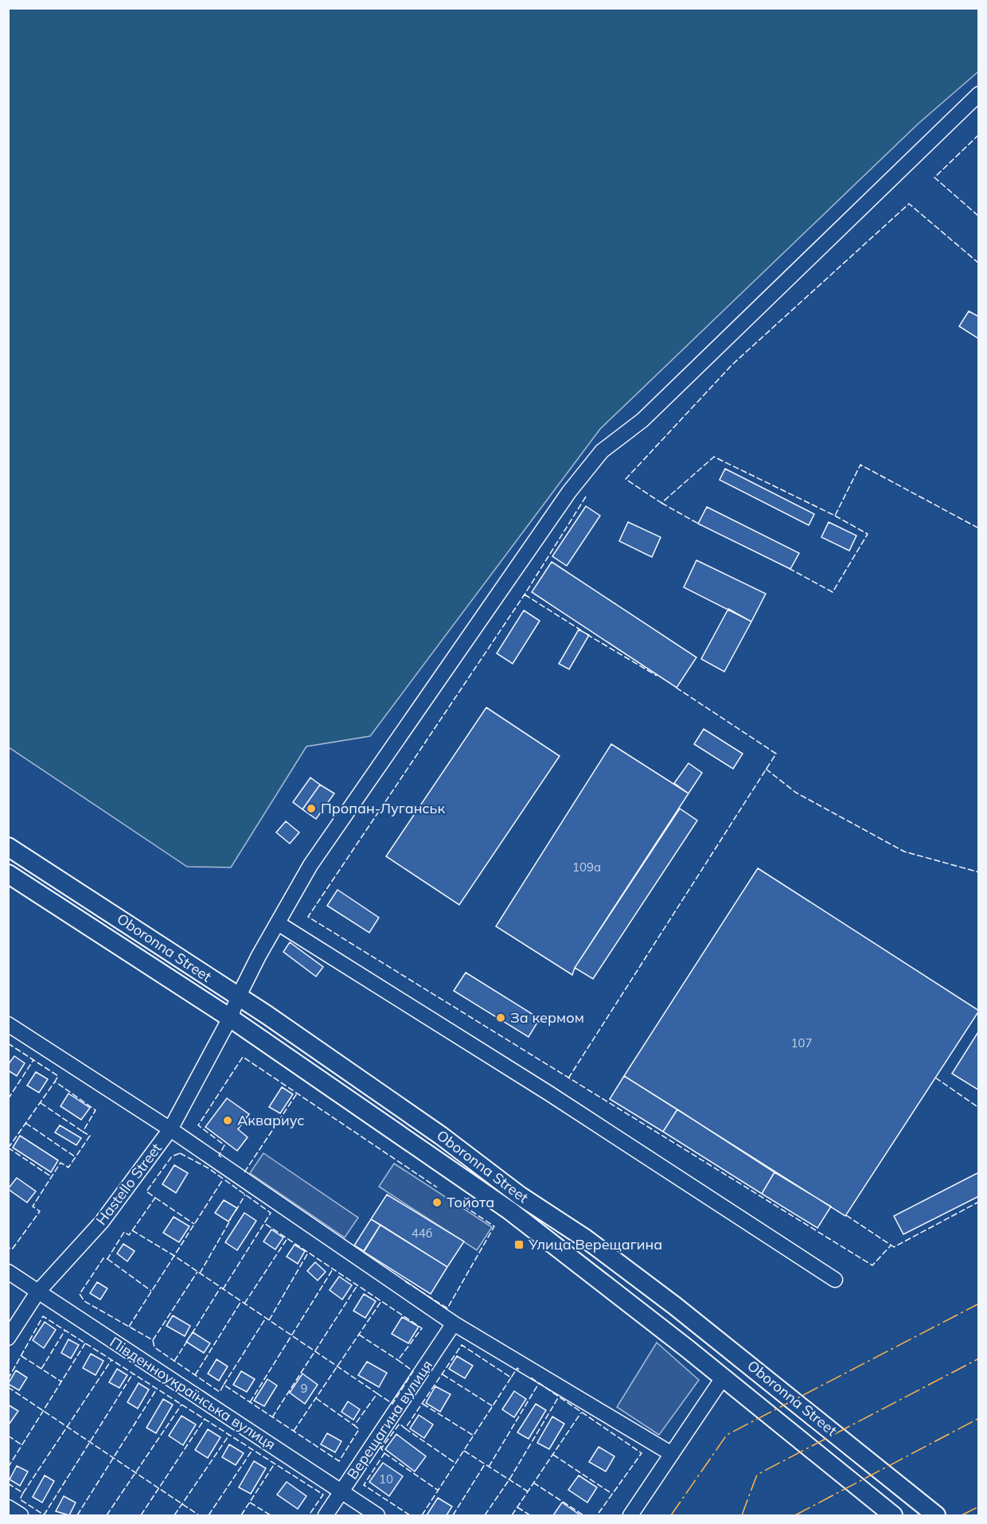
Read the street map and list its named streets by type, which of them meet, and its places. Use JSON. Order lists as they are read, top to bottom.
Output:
{
  "streets": {
    "main road": ["Oboronna Street"],
    "street": ["Hastello Street", "Південноукраїнська вулиця", "Верещагина вулиця"]
  },
  "crossings": [
    ["Oboronna Street", "Hastello Street"],
    ["Hastello Street", "Південноукраїнська вулиця"],
    ["Південноукраїнська вулиця", "Верещагина вулиця"]
  ],
  "places": {
    "other": [
      "Пропан-Луганськ",
      "За кермом",
      "Аквариус",
      "Тойота"
    ],
    "transit": ["Улица Верещагина"]
  },
  "house_numbers": [
    "109а",
    "107",
    "44б",
    "9",
    "10"
  ]
}
